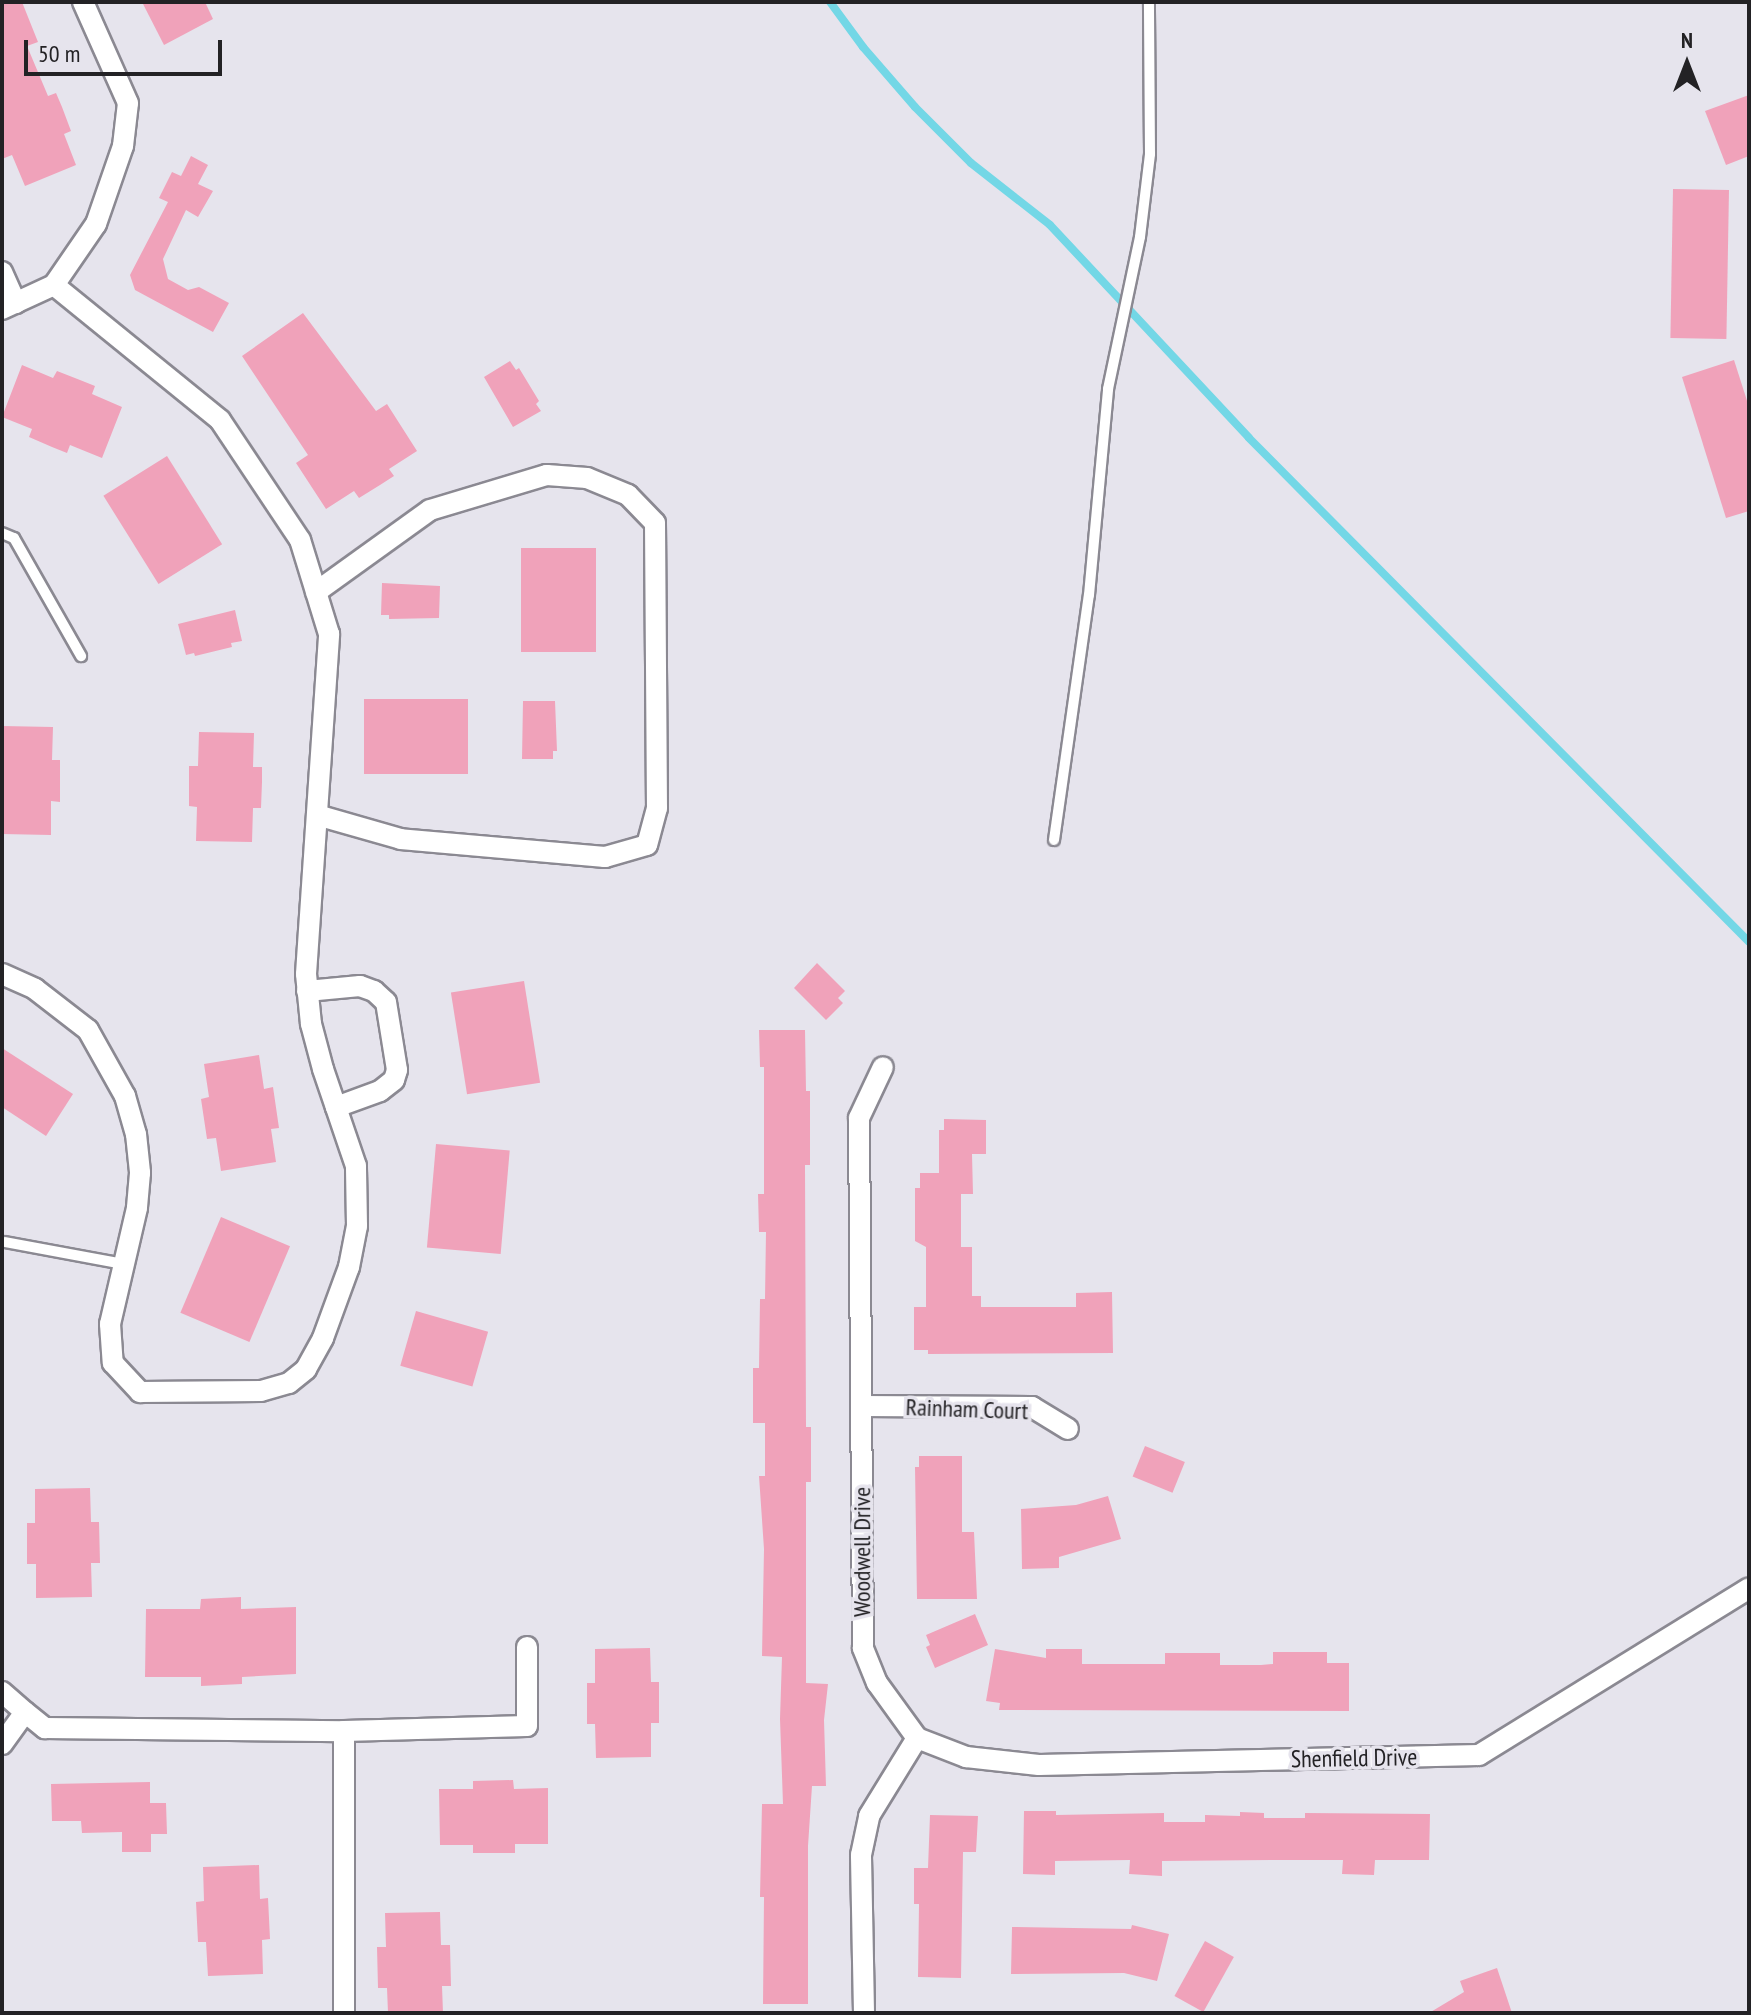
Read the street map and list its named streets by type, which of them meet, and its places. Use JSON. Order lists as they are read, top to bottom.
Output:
{
  "streets": {
    "street": ["Rainham Court", "Woodwell Drive", "Shenfield Drive"]
  },
  "crossings": [
    ["Rainham Court", "Woodwell Drive"],
    ["Woodwell Drive", "Shenfield Drive"]
  ],
  "scale_bar": "50 m",
  "north": "top"
}
